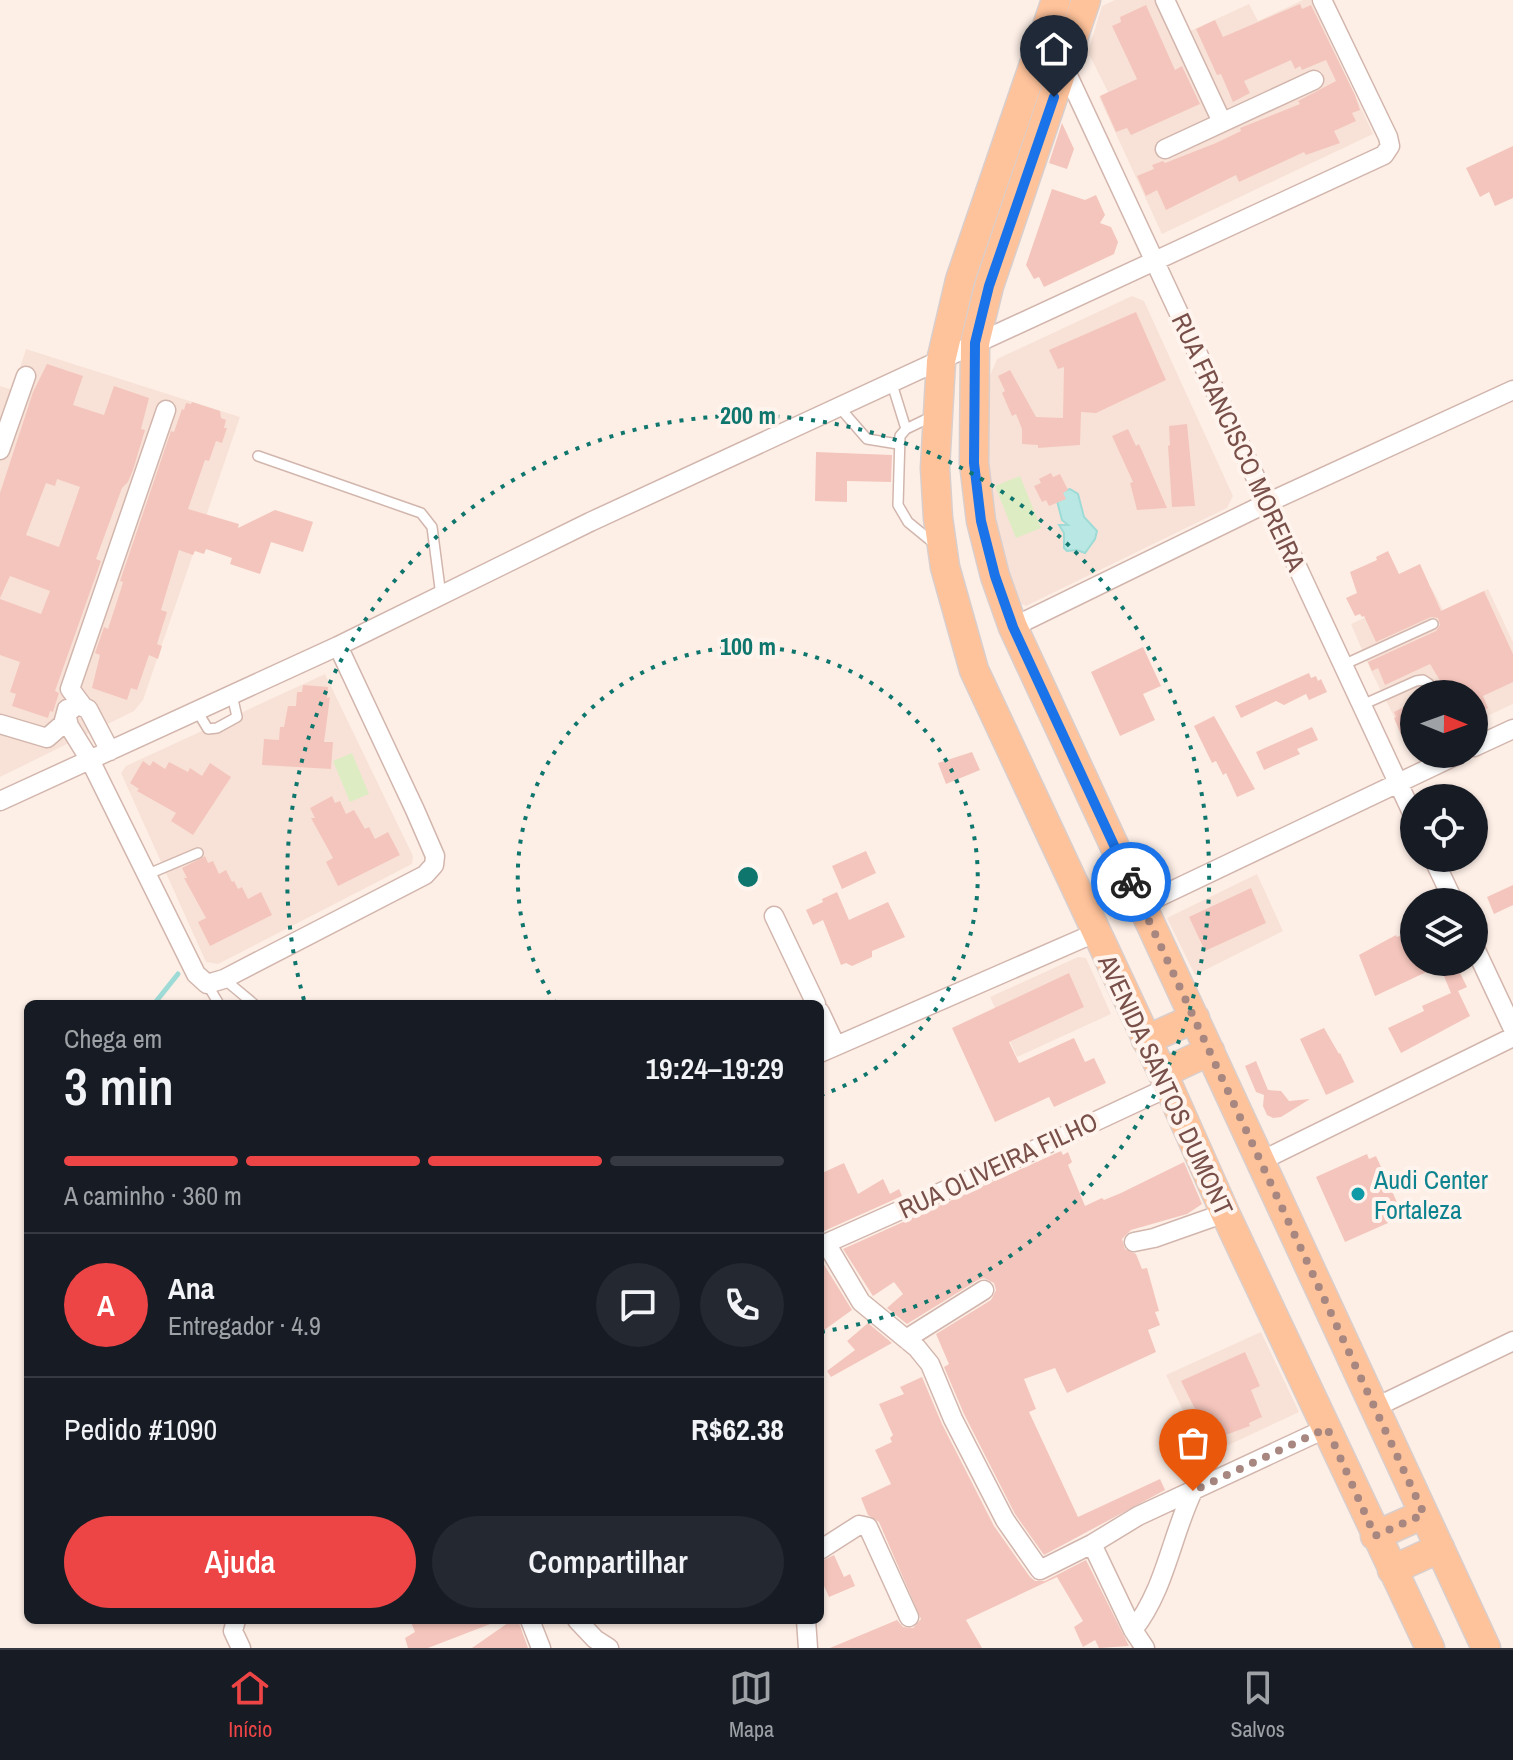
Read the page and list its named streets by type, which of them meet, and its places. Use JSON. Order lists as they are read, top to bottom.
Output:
{
  "streets": {
    "main road": ["AVENIDA SANTOS DUMONT"],
    "street": ["RUA FRANCISCO MOREIRA", "RUA OLIVEIRA FILHO"]
  },
  "crossings": [
    ["RUA FRANCISCO MOREIRA", "AVENIDA SANTOS DUMONT"],
    ["AVENIDA SANTOS DUMONT", "RUA OLIVEIRA FILHO"]
  ],
  "places": ["Audi Center Fortaleza"],
  "north": "right",
  "page": {
    "heading": ["3 min", "Chega em", "19:24–19:29"],
    "panel": [
      "Ana",
      "Entregador · 4.9",
      "Pedido #1090",
      "R$62.38"
    ],
    "bar": "A caminho · 360 m",
    "round": "A",
    "buttons": ["Ajuda", "Compartilhar"],
    "tabs": ["Início", "Mapa", "Salvos"]
  },
  "rings": ["200 m", "100 m"]
}
